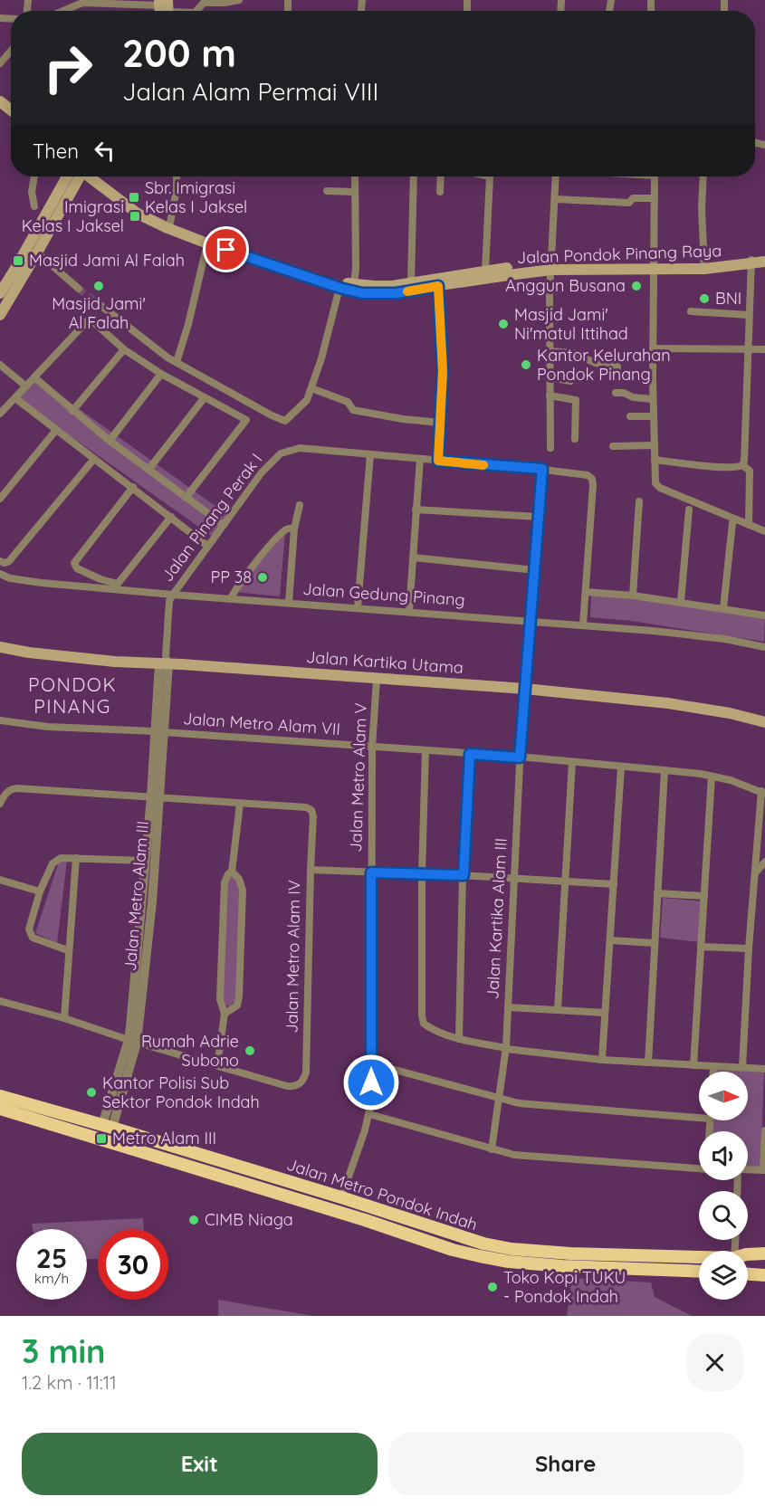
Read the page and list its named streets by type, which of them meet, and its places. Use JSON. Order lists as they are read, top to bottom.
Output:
{
  "streets": {
    "highway": ["Jalan Metro Pondok Indah"],
    "main road": ["Jalan Pondok Pinang Raya", "Jalan Kartika Utama"],
    "street": [
      "Jalan Pinang Perak I",
      "Jalan Gedung Pinang",
      "Jalan Metro Alam VII",
      "Jalan Metro Alam V",
      "Jalan Metro Alam III",
      "Jalan Kartika Alam III",
      "Jalan Metro Alam IV"
    ]
  },
  "crossings": [
    ["Jalan Pinang Perak I", "Jalan Gedung Pinang"],
    ["Jalan Pinang Perak I", "Jalan Kartika Utama"],
    ["Jalan Pinang Perak I", "Jalan Metro Alam III"],
    ["Jalan Pinang Perak I", "Jalan Kartika Alam III"],
    ["Jalan Gedung Pinang", "Jalan Kartika Alam III"],
    ["Jalan Kartika Utama", "Jalan Metro Alam V"],
    ["Jalan Kartika Utama", "Jalan Metro Alam III"],
    ["Jalan Kartika Utama", "Jalan Kartika Alam III"],
    ["Jalan Metro Alam VII", "Jalan Metro Alam V"],
    ["Jalan Metro Alam VII", "Jalan Metro Alam III"],
    ["Jalan Metro Alam VII", "Jalan Kartika Alam III"],
    ["Jalan Metro Alam V", "Jalan Metro Pondok Indah"],
    ["Jalan Metro Alam III", "Jalan Metro Alam IV"],
    ["Jalan Metro Alam III", "Jalan Metro Pondok Indah"]
  ],
  "districts": ["PONDOK PINANG"],
  "places": {
    "transit": [
      "Sbr. Imigrasi Kelas I Jaksel",
      "Imigrasi Kelas I Jaksel",
      "Masjid Jami Al Falah",
      "Metro Alam III"
    ],
    "other": [
      "Masjid Jami' Al Falah",
      "Anggun Busana",
      "BNI",
      "Masjid Jami' Ni'matul Ittihad",
      "Kantor Kelurahan Pondok Pinang",
      "PP 38",
      "Rumah Adrie Subono",
      "Kantor Polisi Sub Sektor Pondok Indah",
      "CIMB Niaga",
      "Toko Kopi TUKU - Pondok Indah"
    ]
  },
  "north": "right",
  "page": {
    "turn": ["200 m", "Jalan Alam Permai VIII"],
    "then": "Then",
    "speed": "25 km/h",
    "limit": "30",
    "heading": ["3 min", "1.2 km · 11:11"],
    "buttons": ["Exit", "Share"]
  }
}
